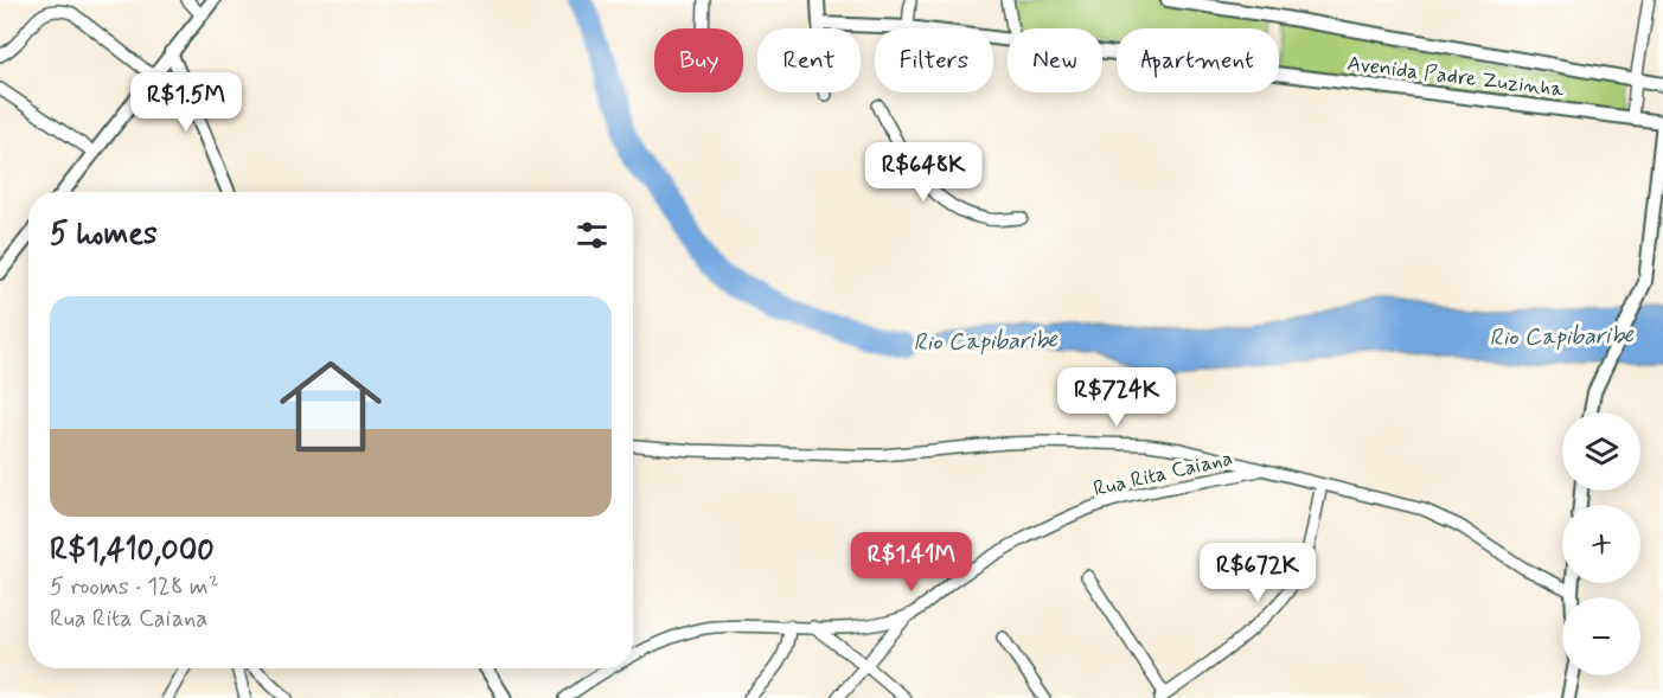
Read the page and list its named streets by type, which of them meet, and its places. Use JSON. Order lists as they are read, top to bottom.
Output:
{
  "streets": {
    "street": ["Avenida Padre Zuzinha", "Rua Rita Caiana"]
  },
  "water": ["Rio Capibaribe"],
  "page": {
    "chip": [
      "Buy",
      "Rent",
      "Filters",
      "New",
      "Apartment"
    ],
    "price": [
      "R$1.5M",
      "R$648K",
      "R$724K",
      "R$1.41M",
      "R$672K"
    ],
    "heading": "5 homes",
    "list": [
      {
        "name": "R$1,410,000",
        "note": "5 rooms · 128 m² · Rua Rita Caiana"
      }
    ],
    "map_buttons": ["+", "−"]
  }
}
